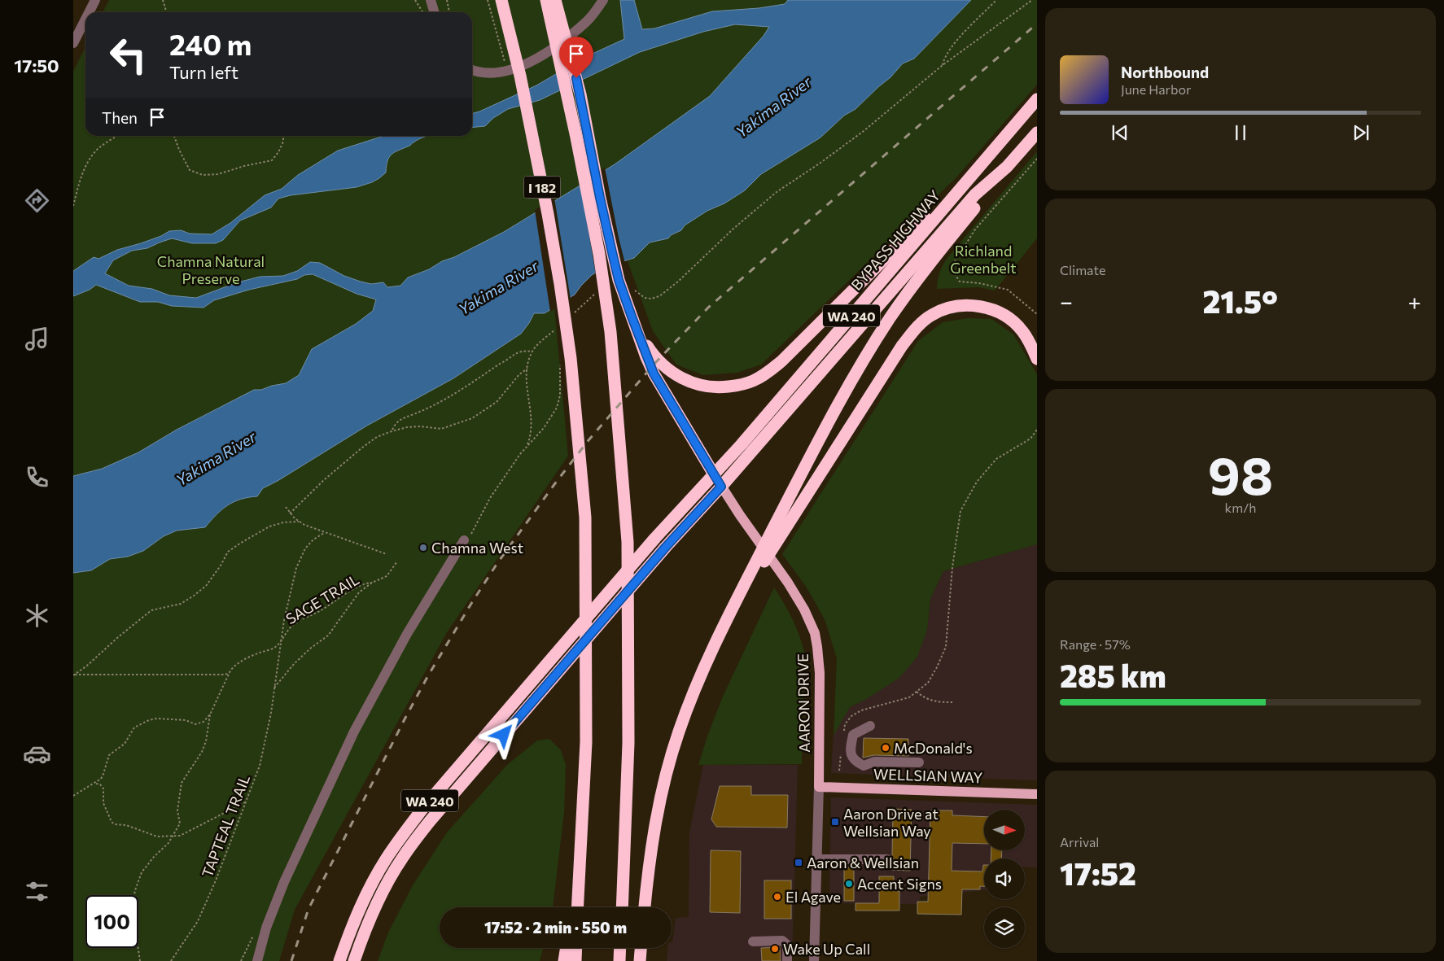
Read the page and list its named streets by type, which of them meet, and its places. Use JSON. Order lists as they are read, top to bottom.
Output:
{
  "streets": {
    "highway": ["I 182", "BYPASS HIGHWAY", "WA 240"],
    "main road": ["AARON DRIVE", "WELLSIAN WAY"],
    "path": ["SAGE TRAIL", "TAPTEAL TRAIL"]
  },
  "crossings": [
    ["BYPASS HIGHWAY", "WA 240"],
    ["BYPASS HIGHWAY", "AARON DRIVE"],
    ["WA 240", "AARON DRIVE"],
    ["SAGE TRAIL", "TAPTEAL TRAIL"],
    ["AARON DRIVE", "WELLSIAN WAY"]
  ],
  "water": ["Yakima River"],
  "parks": ["Richland Greenbelt", "Chamna Natural Preserve"],
  "places": {
    "other": [
      "Chamna West",
      "McDonald's",
      "Accent Signs",
      "El Agave",
      "Wake Up Call"
    ],
    "transit": ["Aaron Drive at Wellsian Way", "Aaron & Wellsian"]
  },
  "north": "right",
  "page": {
    "tabs": "17:50",
    "turn": ["240 m", "Turn left"],
    "song": ["Northbound", "June Harbor"],
    "then": "Then",
    "tile": [
      "Climate",
      ["98", "km/h"],
      ["Range · 57%", "285 km"],
      ["Arrival", "17:52"]
    ],
    "heat": ["−", "21.5°", "+"],
    "limit": "100",
    "trip": "17:52 · 2 min · 550 m"
  }
}
